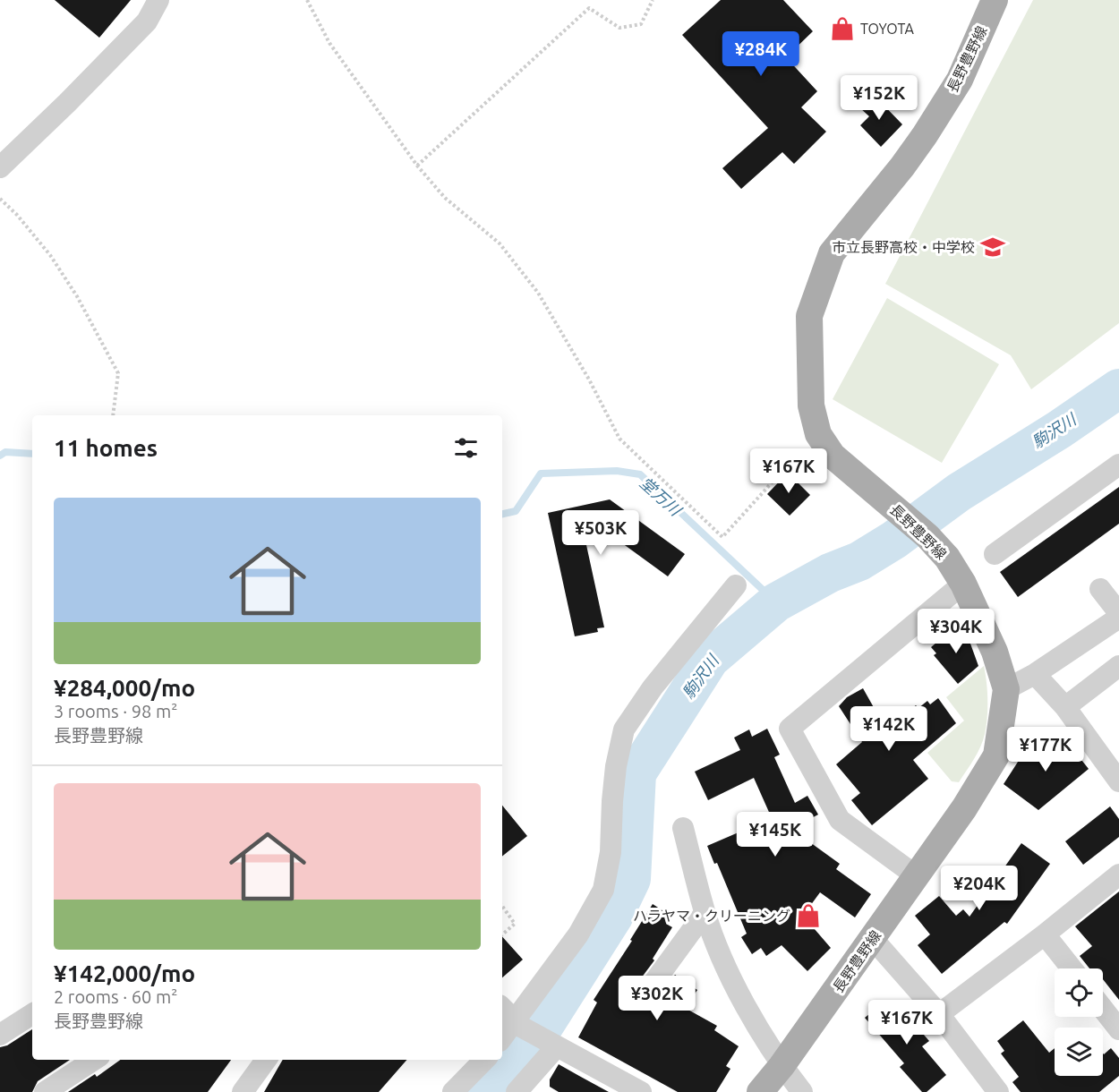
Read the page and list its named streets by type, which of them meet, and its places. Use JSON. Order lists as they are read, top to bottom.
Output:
{
  "streets": {
    "main road": ["長野豊野線"]
  },
  "water": ["駒沢川", "堂万川"],
  "places": {
    "shop": ["TOYOTA", "ハラヤマ・クリーニング"],
    "school or university": ["市立長野高校・中学校"]
  },
  "page": {
    "price": [
      "¥284K",
      "¥152K",
      "¥167K",
      "¥503K",
      "¥304K",
      "¥142K",
      "¥177K",
      "¥145K",
      "¥204K",
      "¥302K",
      "¥167K"
    ],
    "heading": "11 homes",
    "list": [
      {
        "name": "¥284,000/mo",
        "note": "3 rooms · 98 m² · 長野豊野線"
      },
      {
        "name": "¥142,000/mo",
        "note": "2 rooms · 60 m² · 長野豊野線"
      }
    ]
  }
}
